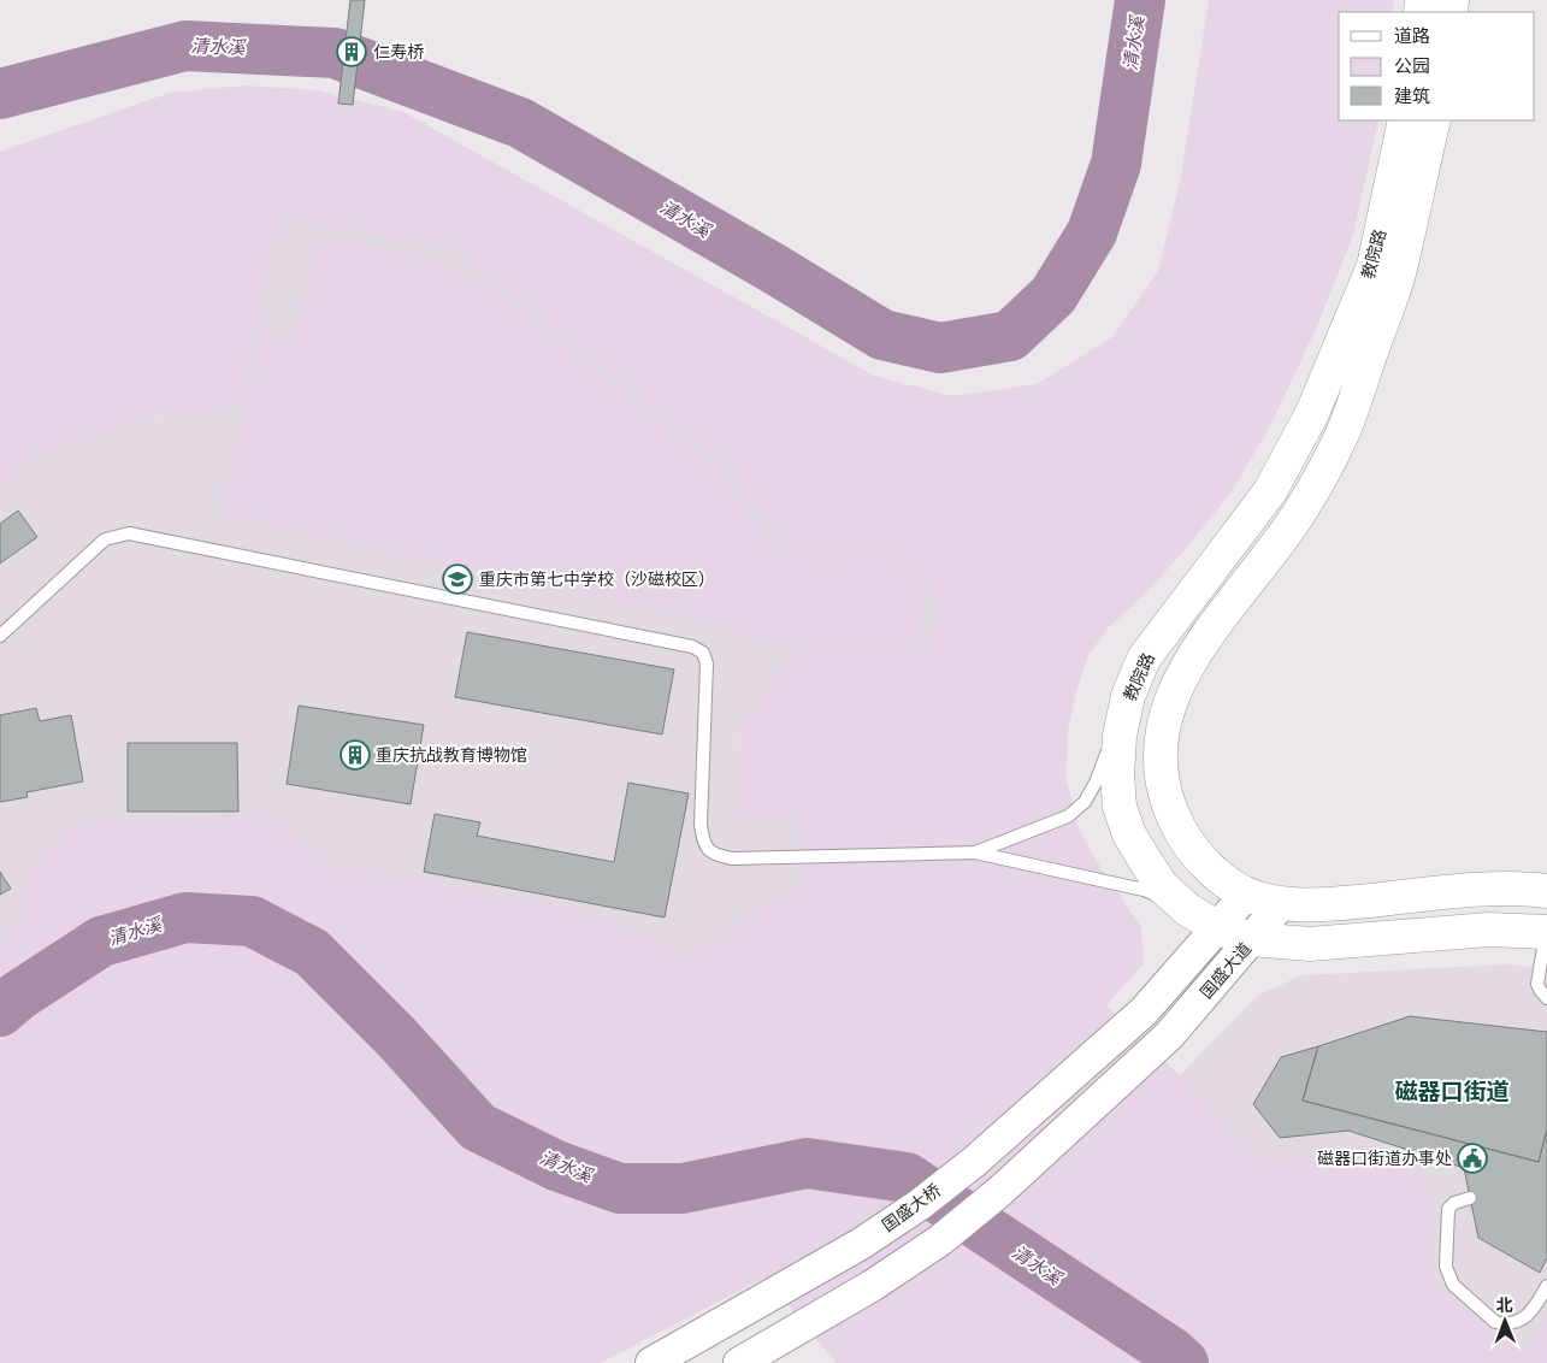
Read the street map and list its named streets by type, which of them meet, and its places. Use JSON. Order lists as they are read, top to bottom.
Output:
{
  "streets": {
    "main road": ["教院路"],
    "street": ["国盛大道", "国盛大桥"]
  },
  "crossings": [
    ["教院路", "国盛大道"],
    ["国盛大道", "国盛大桥"]
  ],
  "districts": ["磁器口街道"],
  "water": ["清水溪"],
  "places": {
    "building": ["仁寿桥", "重庆抗战教育博物馆"],
    "school or university": ["重庆市第七中学校（沙磁校区）"],
    "public building": ["磁器口街道办事处"]
  },
  "legend": ["道路", "公园", "建筑"],
  "north": "top"
}
